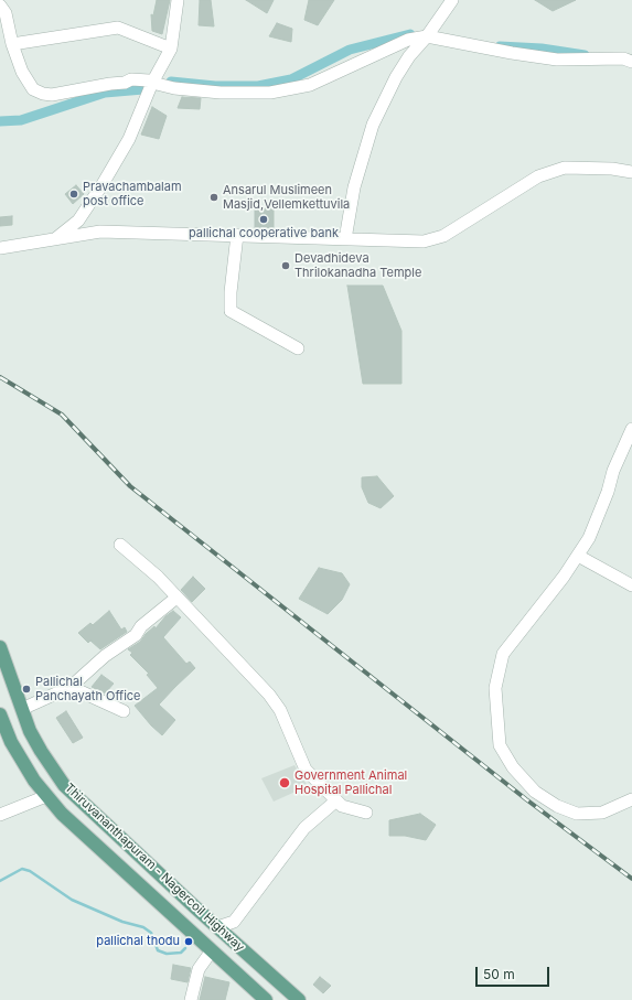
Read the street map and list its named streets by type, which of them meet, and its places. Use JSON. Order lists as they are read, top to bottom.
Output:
{
  "streets": {
    "main road": ["Thiruvananthapuram - Nagercoil Highway"]
  },
  "places": [
    "Pravachambalam post office",
    "Ansarul Muslimeen Masjid,Vellemkettuvila",
    "pallichal cooperative bank",
    "Devadhideva Thrilokanadha Temple",
    "Pallichal Panchayath Office",
    "Government Animal Hospital Pallichal",
    "pallichal thodu"
  ],
  "scale_bar": "50 m"
}
